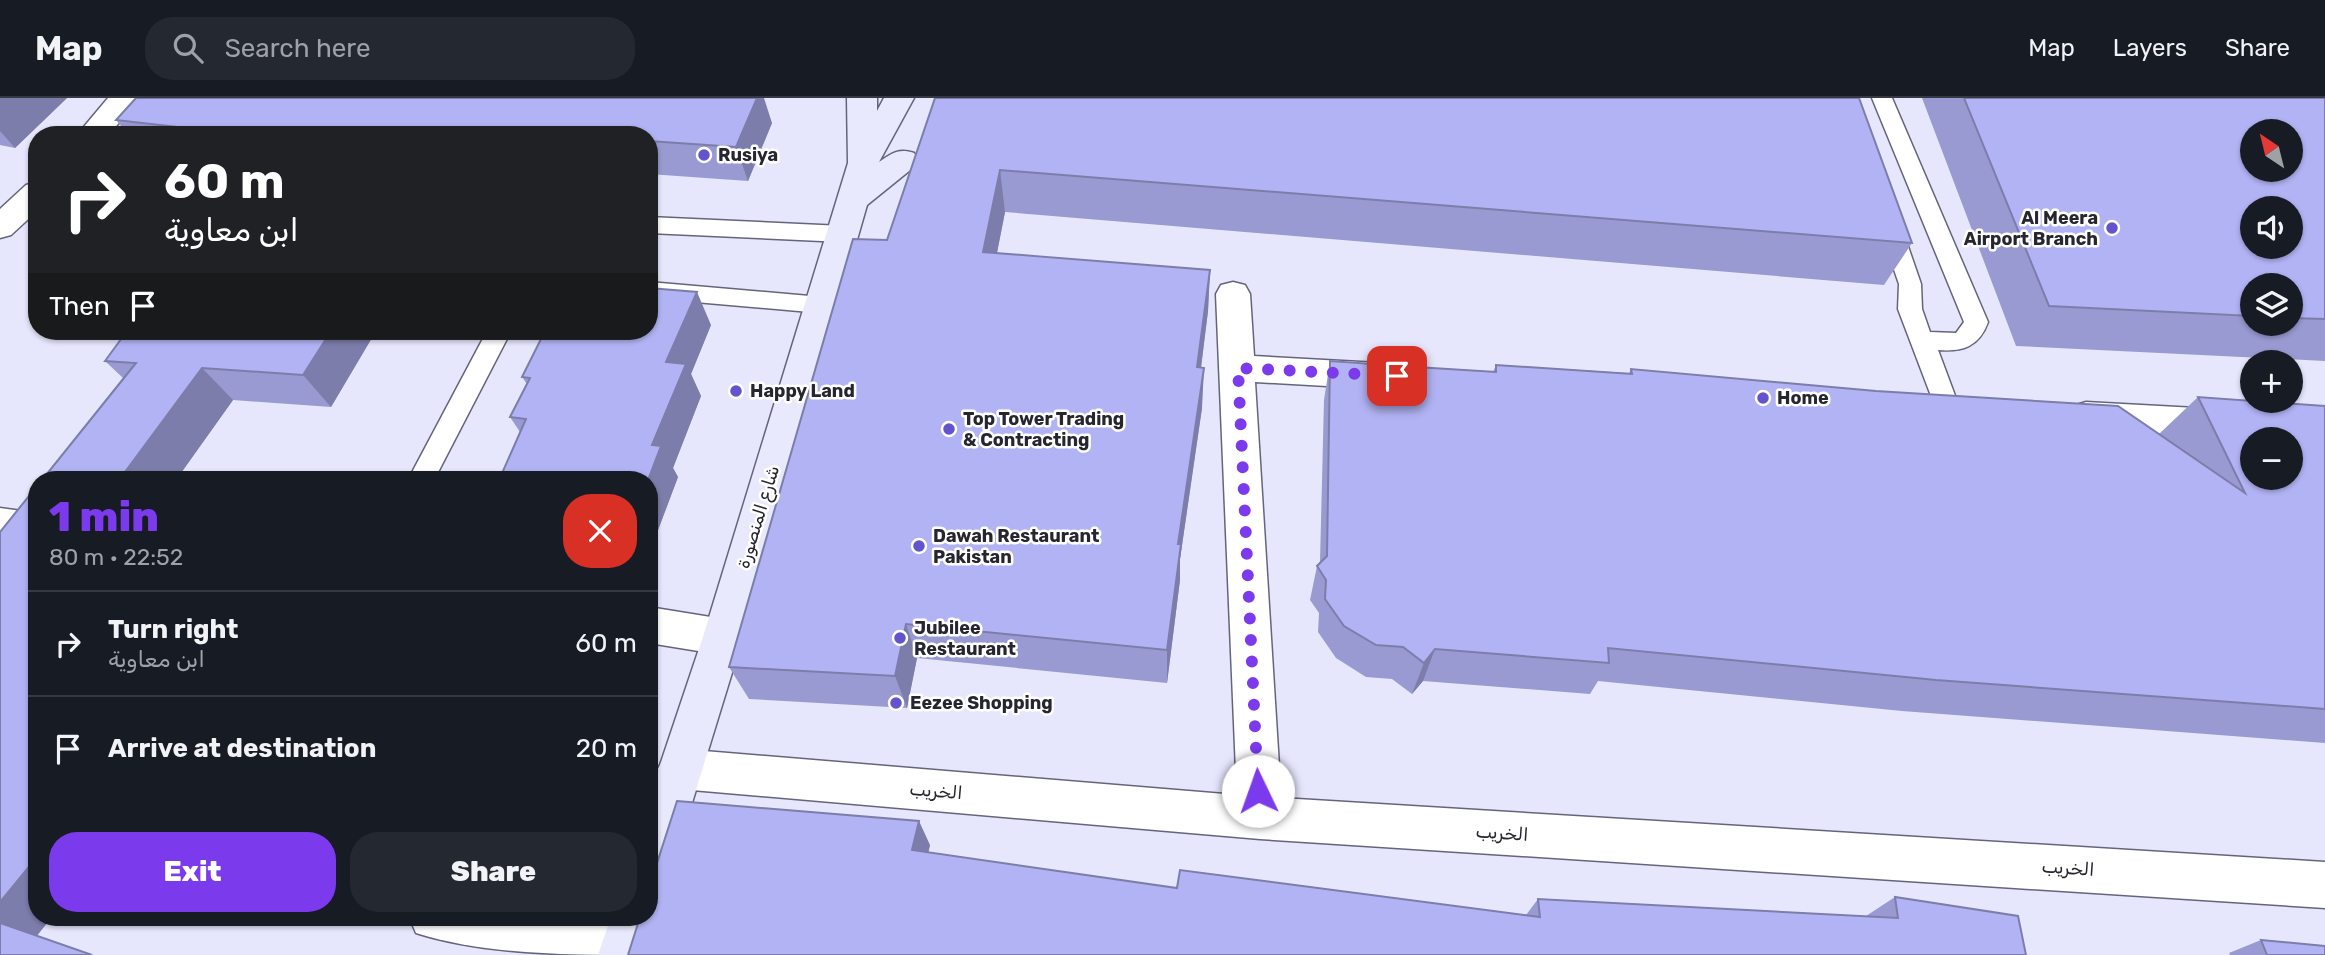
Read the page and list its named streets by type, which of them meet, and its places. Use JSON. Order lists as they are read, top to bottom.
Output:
{
  "streets": {
    "main road": ["شارع المنصورة"],
    "street": ["الخريب"]
  },
  "crossings": [
    ["شارع المنصورة", "الخريب"]
  ],
  "places": [
    "Rusiya",
    "Al Meera Airport Branch",
    "Happy Land",
    "Home",
    "Top Tower Trading & Contracting",
    "Dawah Restaurant Pakistan",
    "Jubilee Restaurant",
    "Eezee Shopping"
  ],
  "north": "top left",
  "page": {
    "header": "Map",
    "search": "Search here",
    "nav": ["Map", "Layers", "Share"],
    "map_buttons": ["+", "−"],
    "turn": ["60 m", "ابن معاوية"],
    "then": "Then",
    "heading": ["1 min", "80 m · 22:52"],
    "list": [
      {
        "name": "Turn right",
        "note": "ابن معاوية",
        "value": "60 m"
      },
      {
        "name": "Arrive at destination",
        "value": "20 m"
      }
    ],
    "buttons": ["Exit", "Share"]
  }
}
